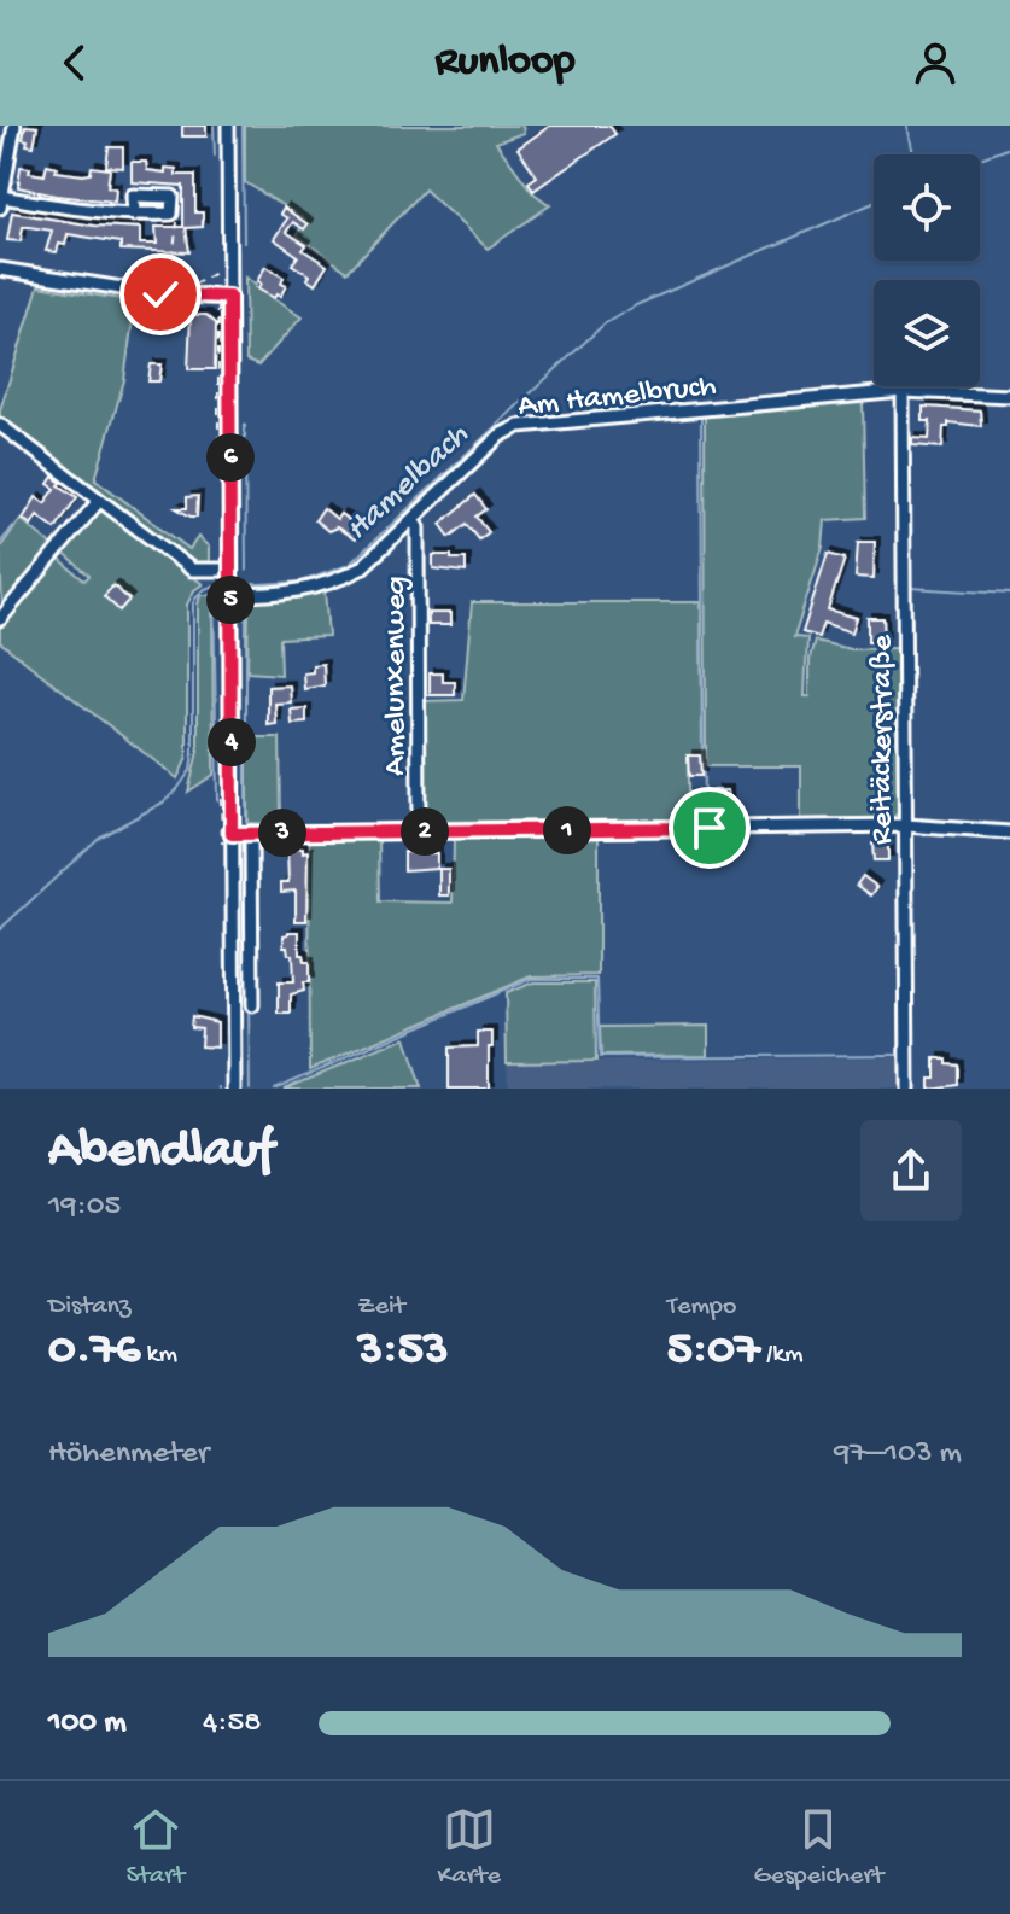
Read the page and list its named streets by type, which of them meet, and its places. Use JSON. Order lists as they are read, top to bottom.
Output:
{
  "streets": {
    "street": ["Am Hamelbruch", "Amelunxenweg", "Reitäckerstraße"]
  },
  "crossings": [
    ["Am Hamelbruch", "Amelunxenweg"],
    ["Am Hamelbruch", "Reitäckerstraße"]
  ],
  "water": ["Hamelbach"],
  "page": {
    "header": "Runloop",
    "pins": [
      "6",
      "5",
      "4",
      "1",
      "2",
      "3"
    ],
    "heading": ["Abendlauf", "19:05"],
    "stats": [
      ["Distanz", "0.76 km"],
      ["Zeit", "3:53"],
      ["Tempo", "5:07 /km"]
    ],
    "chart": ["Höhenmeter", "97–103 m"],
    "list": [
      {
        "name": "100 m",
        "note": "4:58"
      }
    ],
    "tabs": ["Start", "Karte", "Gespeichert"]
  }
}
